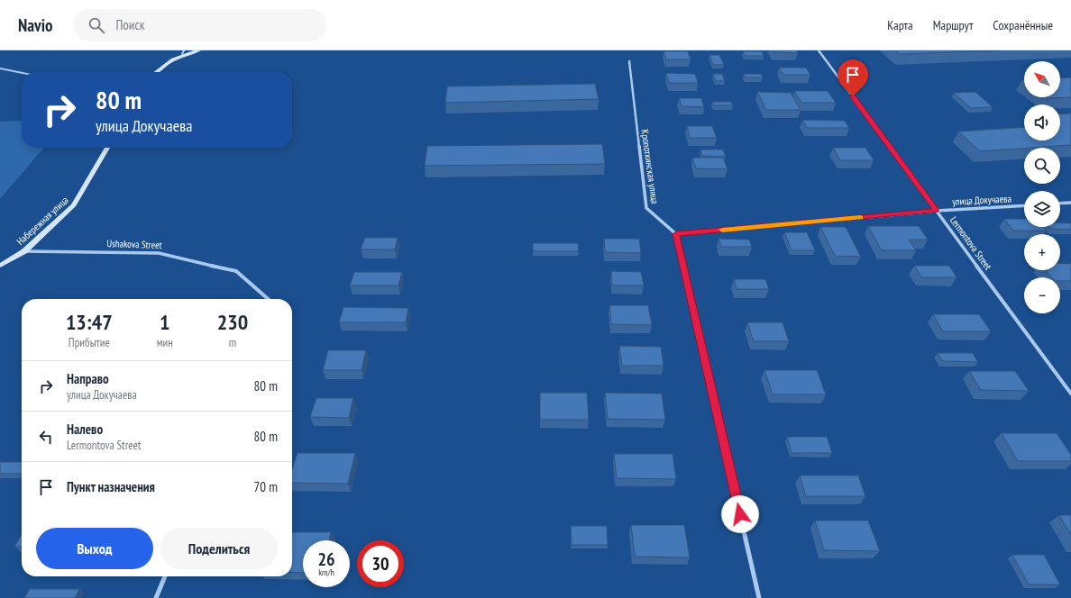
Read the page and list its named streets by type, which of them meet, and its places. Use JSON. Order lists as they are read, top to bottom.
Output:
{
  "streets": {
    "main road": ["Набережная улица"],
    "street": [
      "Кропоткинская улица",
      "улица Докучаева",
      "Lermontova Street",
      "Ushakova Street"
    ]
  },
  "crossings": [
    ["Кропоткинская улица", "улица Докучаева"],
    ["улица Докучаева", "Lermontova Street"],
    ["Набережная улица", "Ushakova Street"]
  ],
  "north": "top left",
  "page": {
    "header": "Navio",
    "search": "Поиск",
    "nav": ["Карта", "Маршрут", "Сохранённые"],
    "map_buttons": ["+", "−"],
    "turn": ["80 m", "улица Докучаева"],
    "eta": [
      "13:47",
      "Прибытие",
      "1",
      "мин",
      "230",
      "m"
    ],
    "list": [
      {
        "name": "Направо",
        "note": "улица Докучаева",
        "value": "80 m"
      },
      {
        "name": "Налево",
        "note": "Lermontova Street",
        "value": "80 m"
      },
      {
        "name": "Пункт назначения",
        "value": "70 m"
      }
    ],
    "buttons": ["Выход", "Поделиться"],
    "speed": "26 km/h",
    "limit": "30"
  }
}
